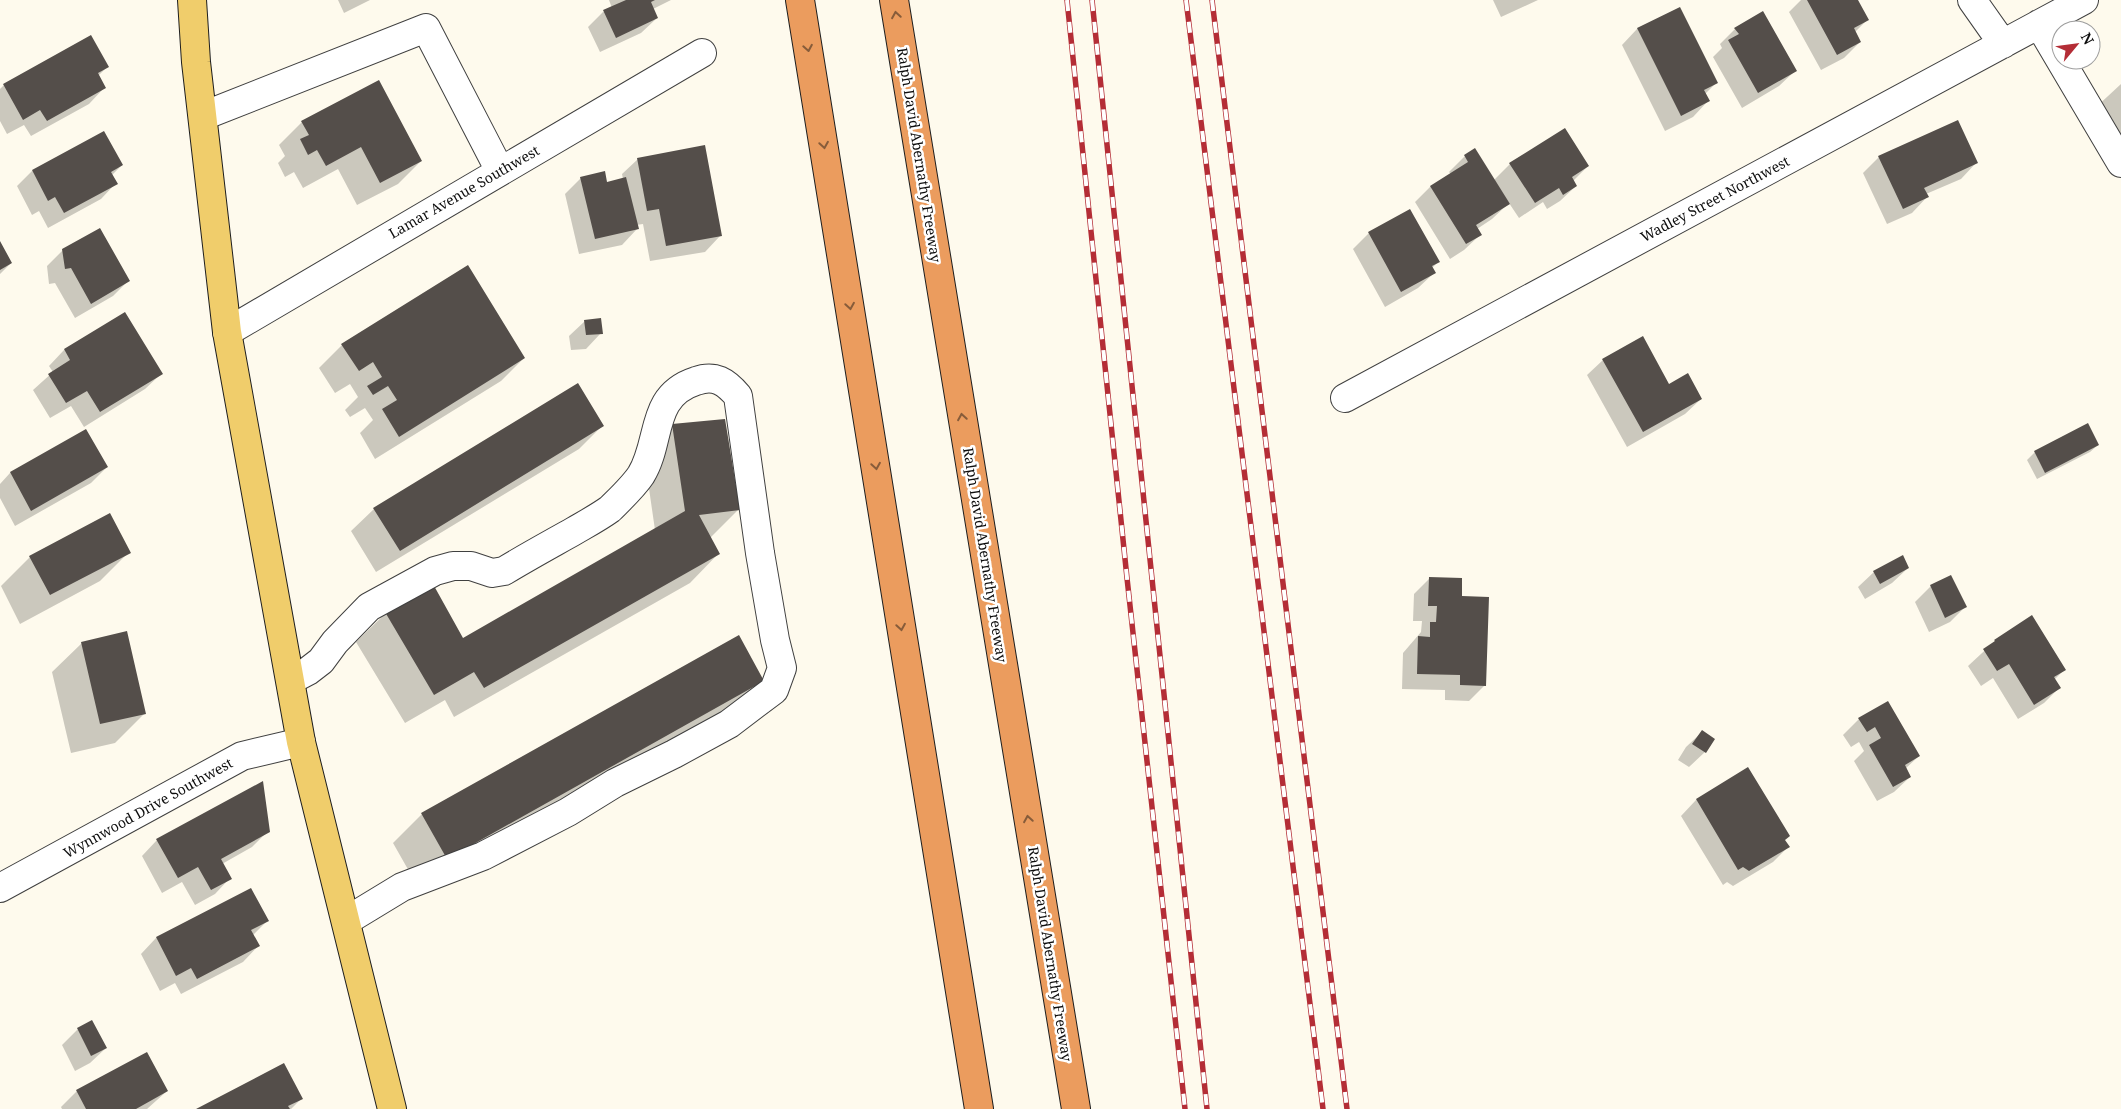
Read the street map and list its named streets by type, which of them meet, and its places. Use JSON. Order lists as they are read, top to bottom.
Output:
{
  "streets": {
    "highway": ["Ralph David Abernathy Freeway"],
    "street": ["Lamar Avenue Southwest", "Wadley Street Northwest", "Wynnwood Drive Southwest"]
  },
  "north": "top right"
}
